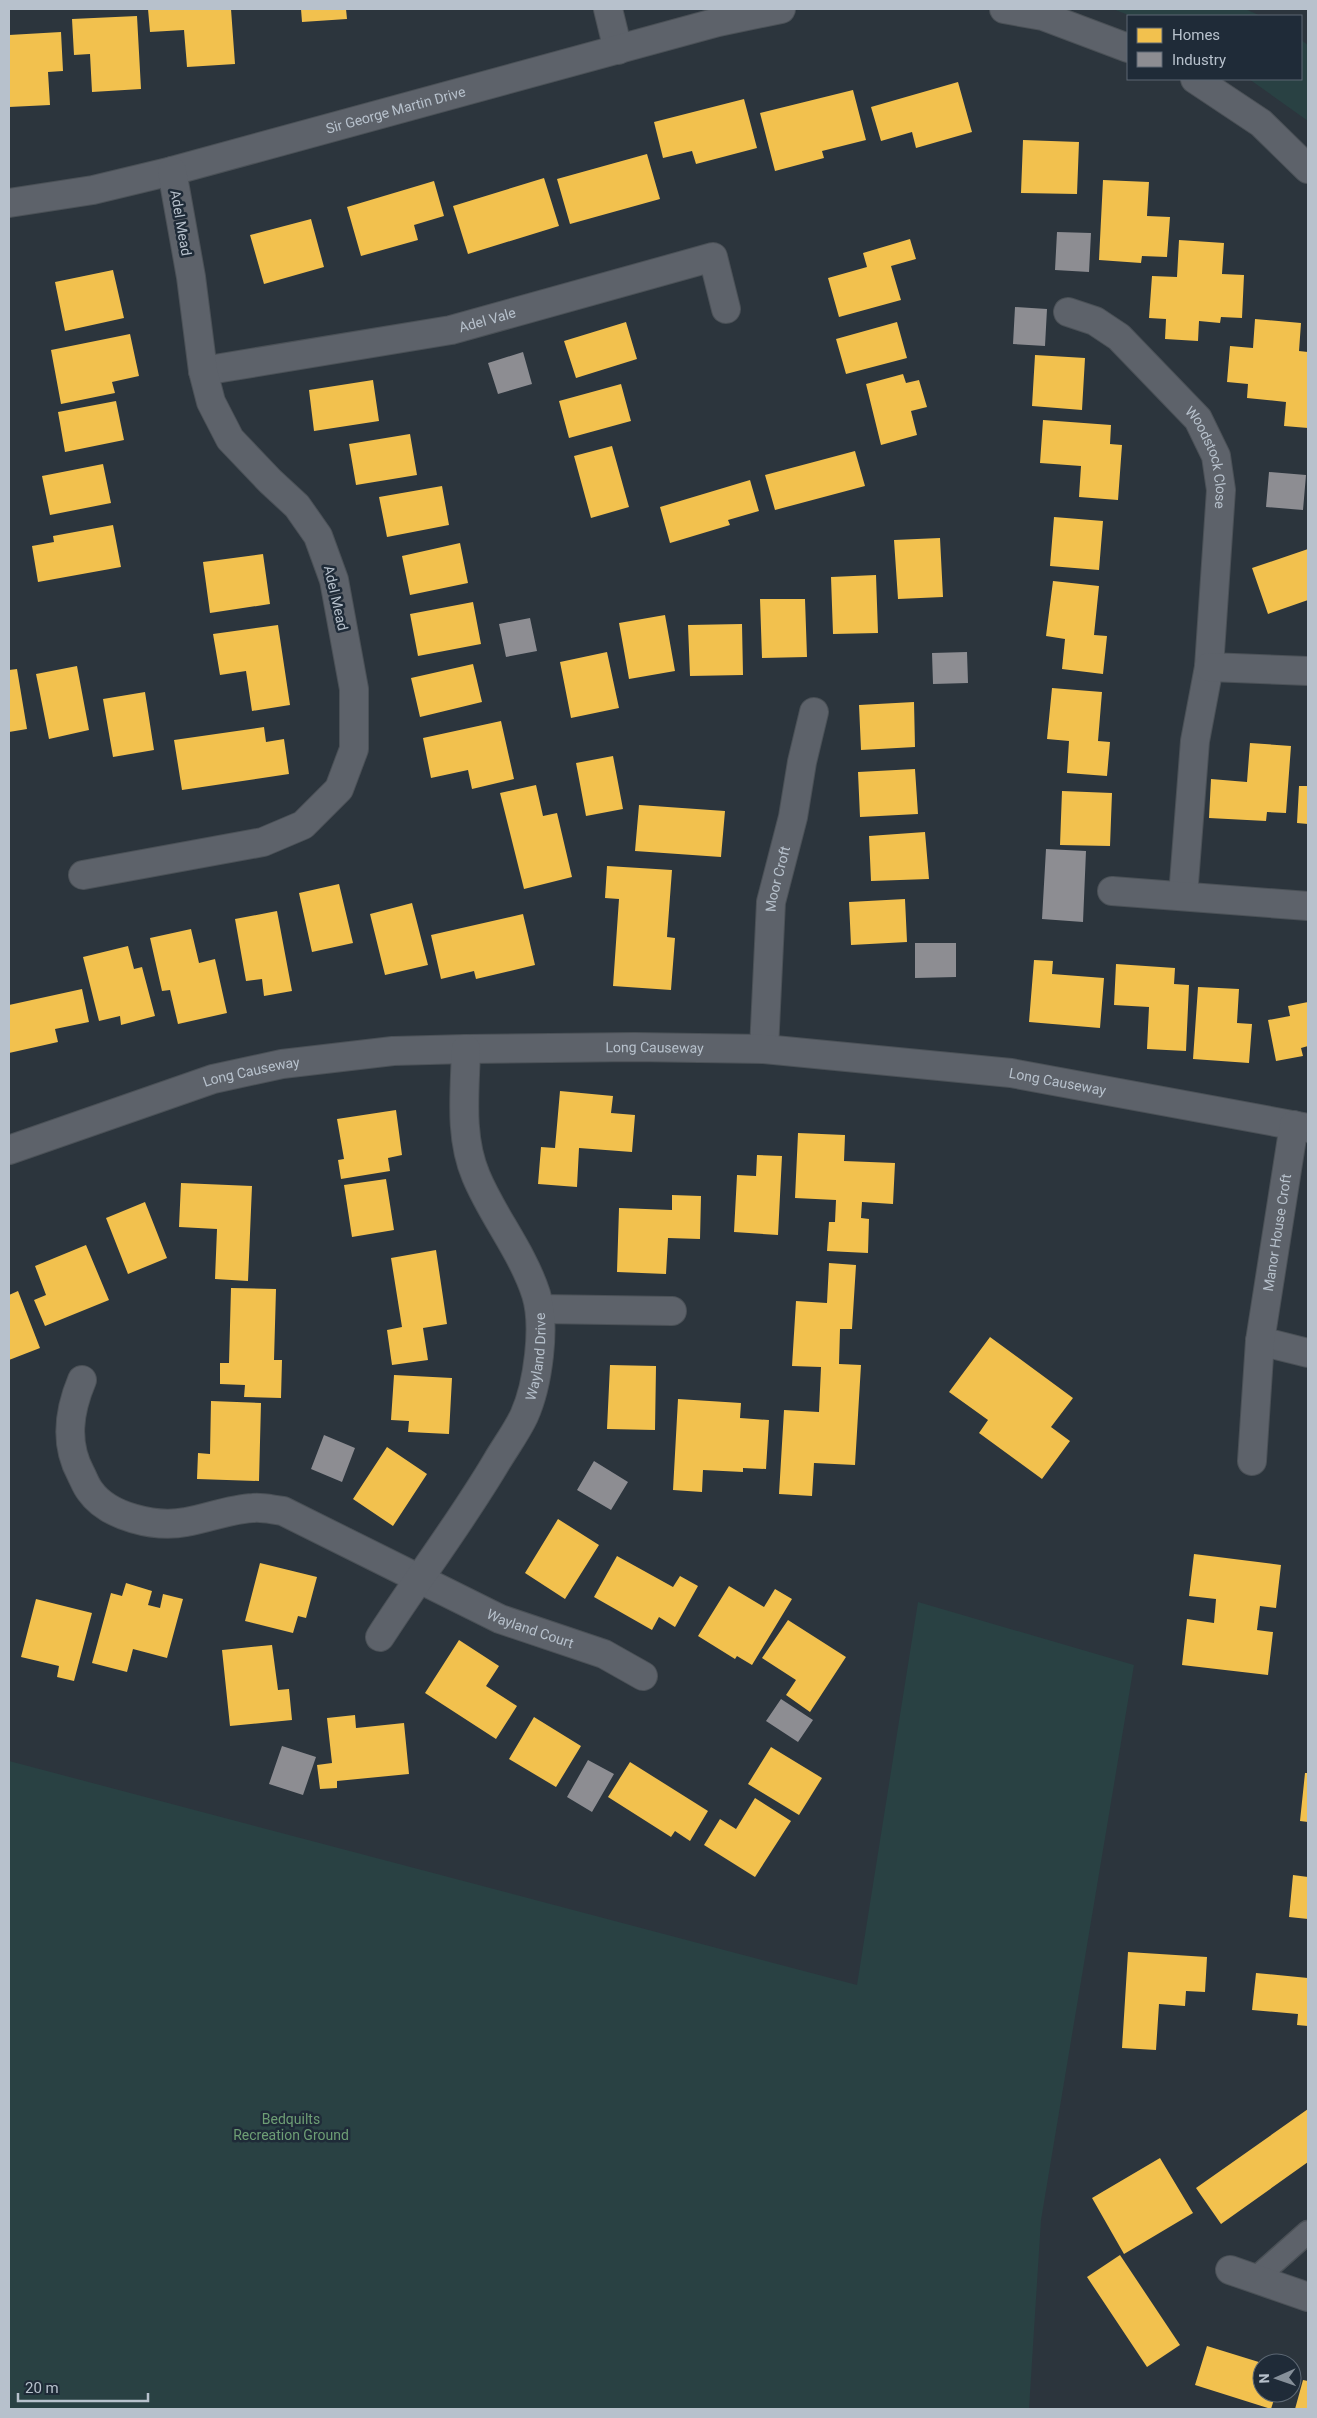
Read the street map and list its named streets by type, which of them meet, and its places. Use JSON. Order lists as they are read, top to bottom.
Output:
{
  "streets": {
    "street": [
      "Sir George Martin Drive",
      "Adel Mead",
      "Adel Vale",
      "Woodstock Close",
      "Moor Croft",
      "Long Causeway",
      "Manor House Croft",
      "Wayland Drive",
      "Wayland Court"
    ]
  },
  "crossings": [
    ["Sir George Martin Drive", "Adel Mead"],
    ["Adel Mead", "Adel Vale"],
    ["Moor Croft", "Long Causeway"],
    ["Long Causeway", "Manor House Croft"],
    ["Long Causeway", "Wayland Drive"],
    ["Wayland Drive", "Wayland Court"]
  ],
  "parks": ["Bedquilts Recreation Ground"],
  "legend": ["Homes", "Industry"],
  "scale_bar": "20 m",
  "north": "left"
}
